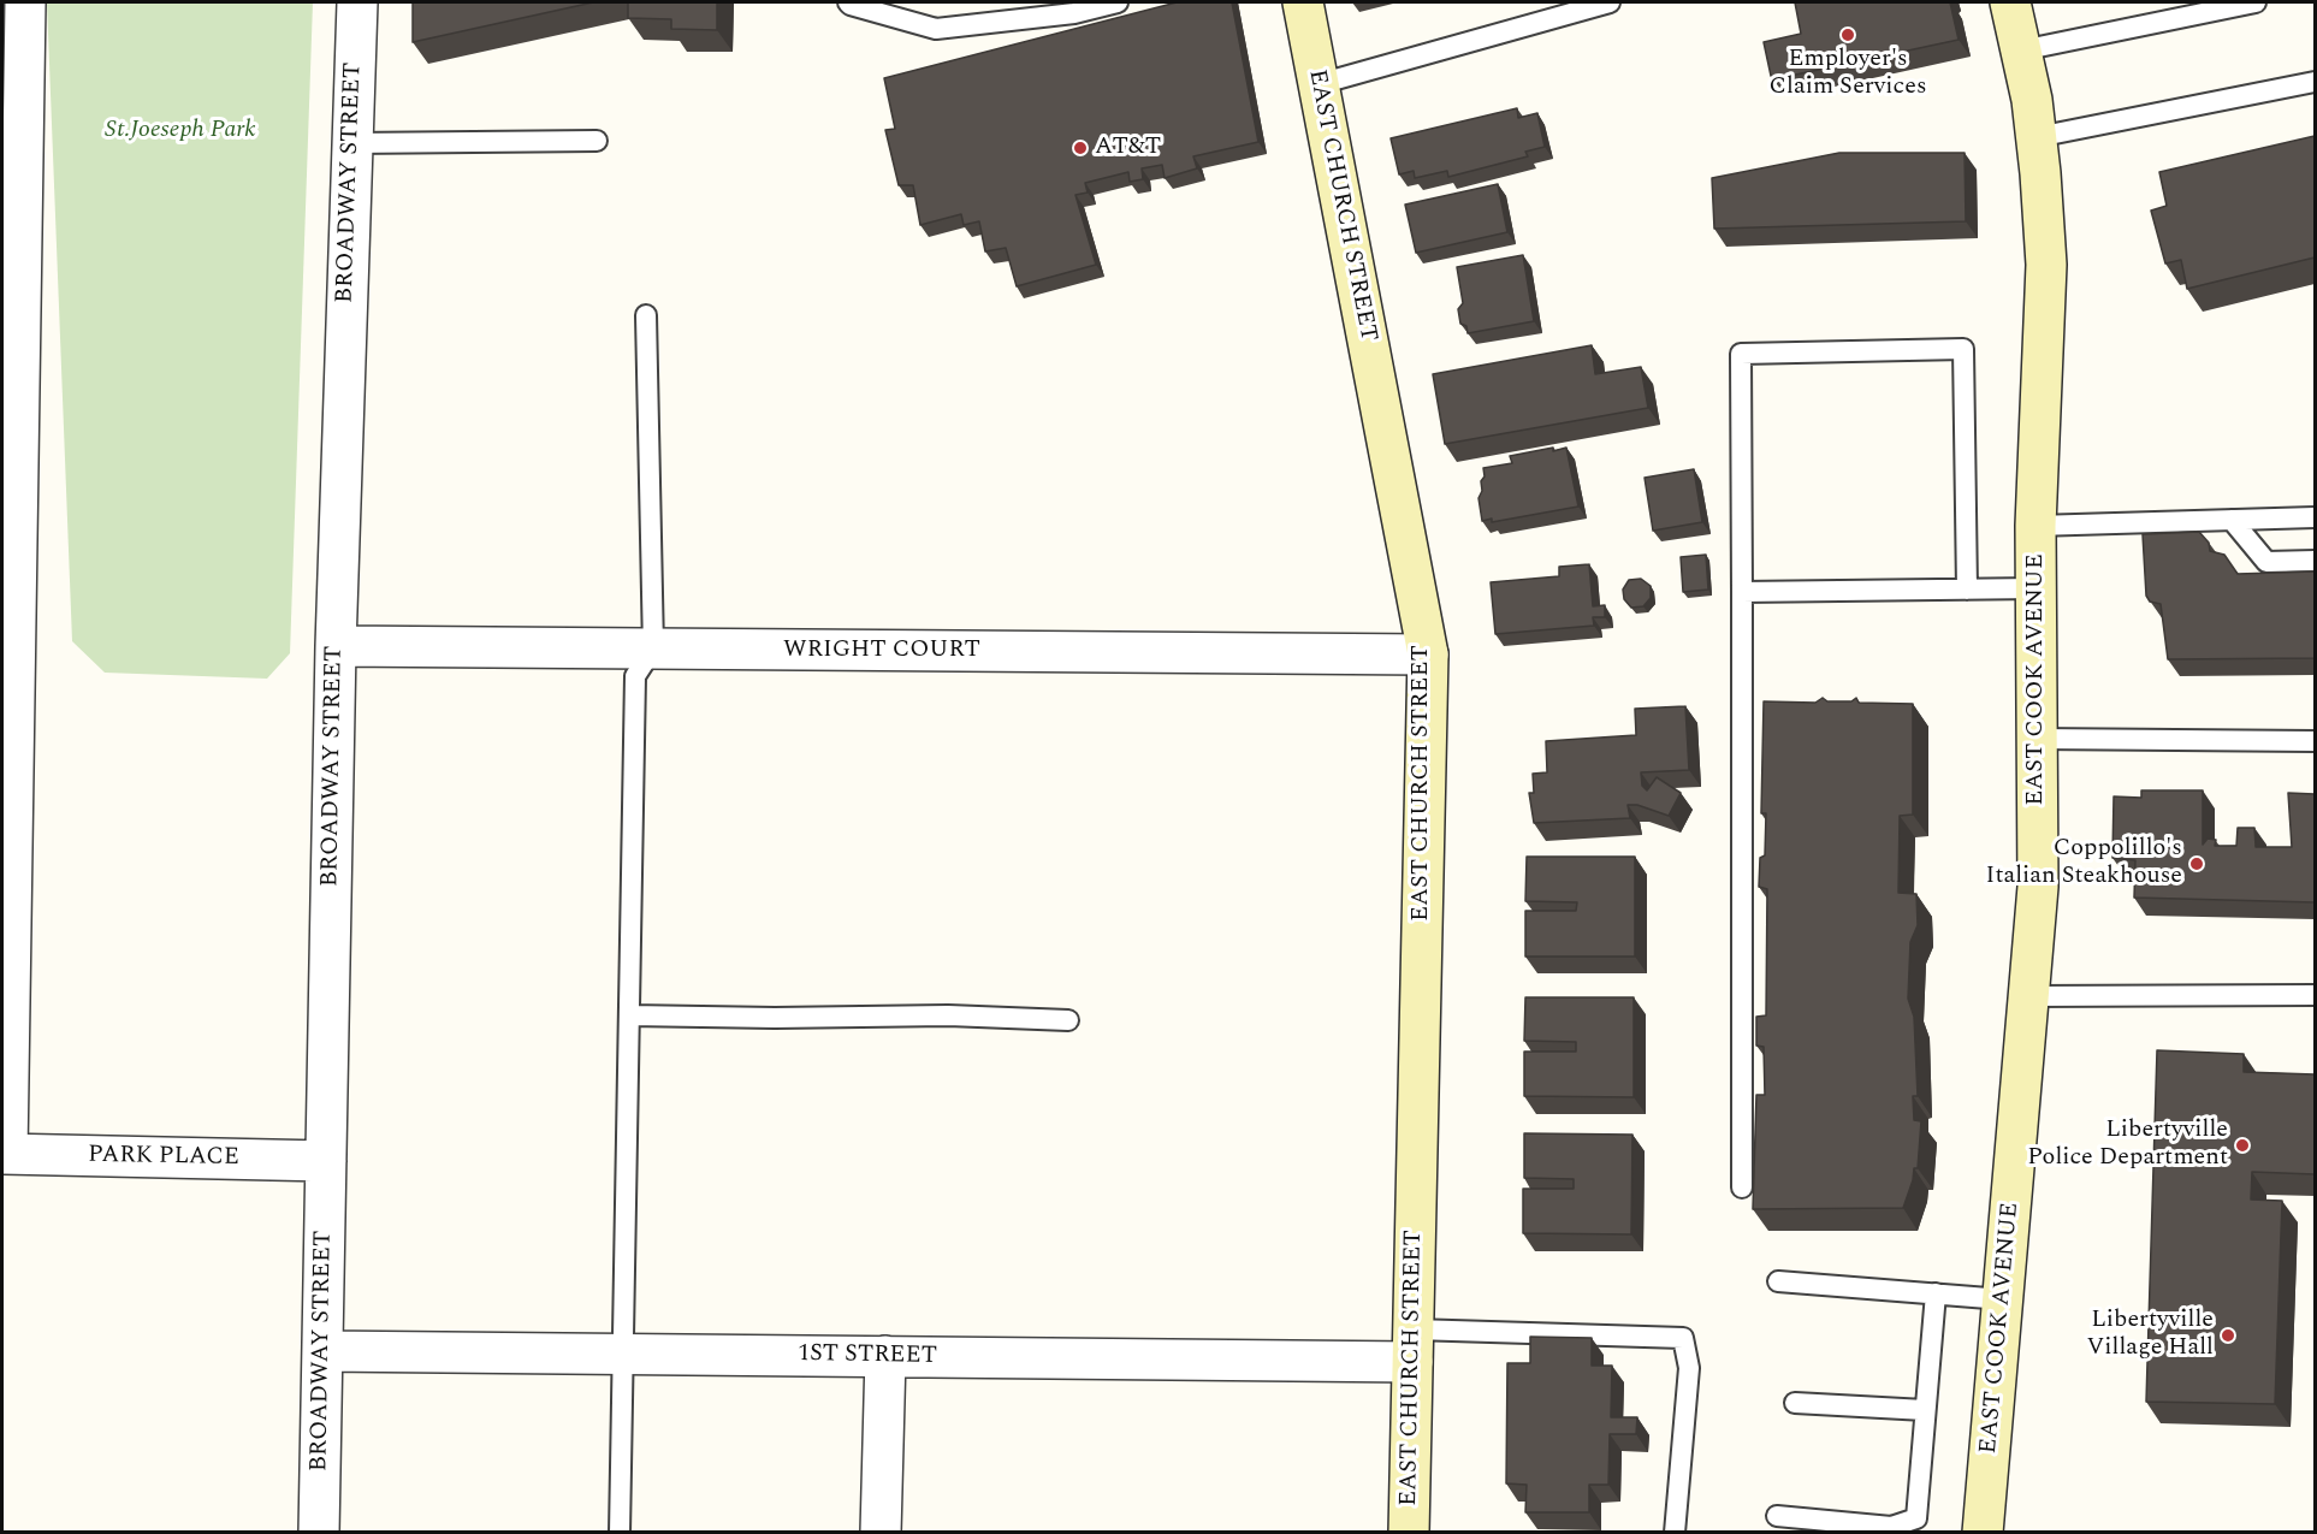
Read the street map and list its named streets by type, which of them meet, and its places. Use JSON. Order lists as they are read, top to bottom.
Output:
{
  "streets": {
    "street": [
      "BROADWAY STREET",
      "EAST CHURCH STREET",
      "WRIGHT COURT",
      "EAST COOK AVENUE",
      "PARK PLACE",
      "1ST STREET"
    ]
  },
  "crossings": [
    ["BROADWAY STREET", "WRIGHT COURT"],
    ["BROADWAY STREET", "PARK PLACE"],
    ["BROADWAY STREET", "1ST STREET"],
    ["EAST CHURCH STREET", "WRIGHT COURT"],
    ["EAST CHURCH STREET", "1ST STREET"]
  ],
  "parks": ["St.Joeseph Park"],
  "places": [
    "Employer's Claim Services",
    "AT&T",
    "Coppolillo's Italian Steakhouse",
    "Libertyville Police Department",
    "Libertyville Village Hall"
  ]
}
